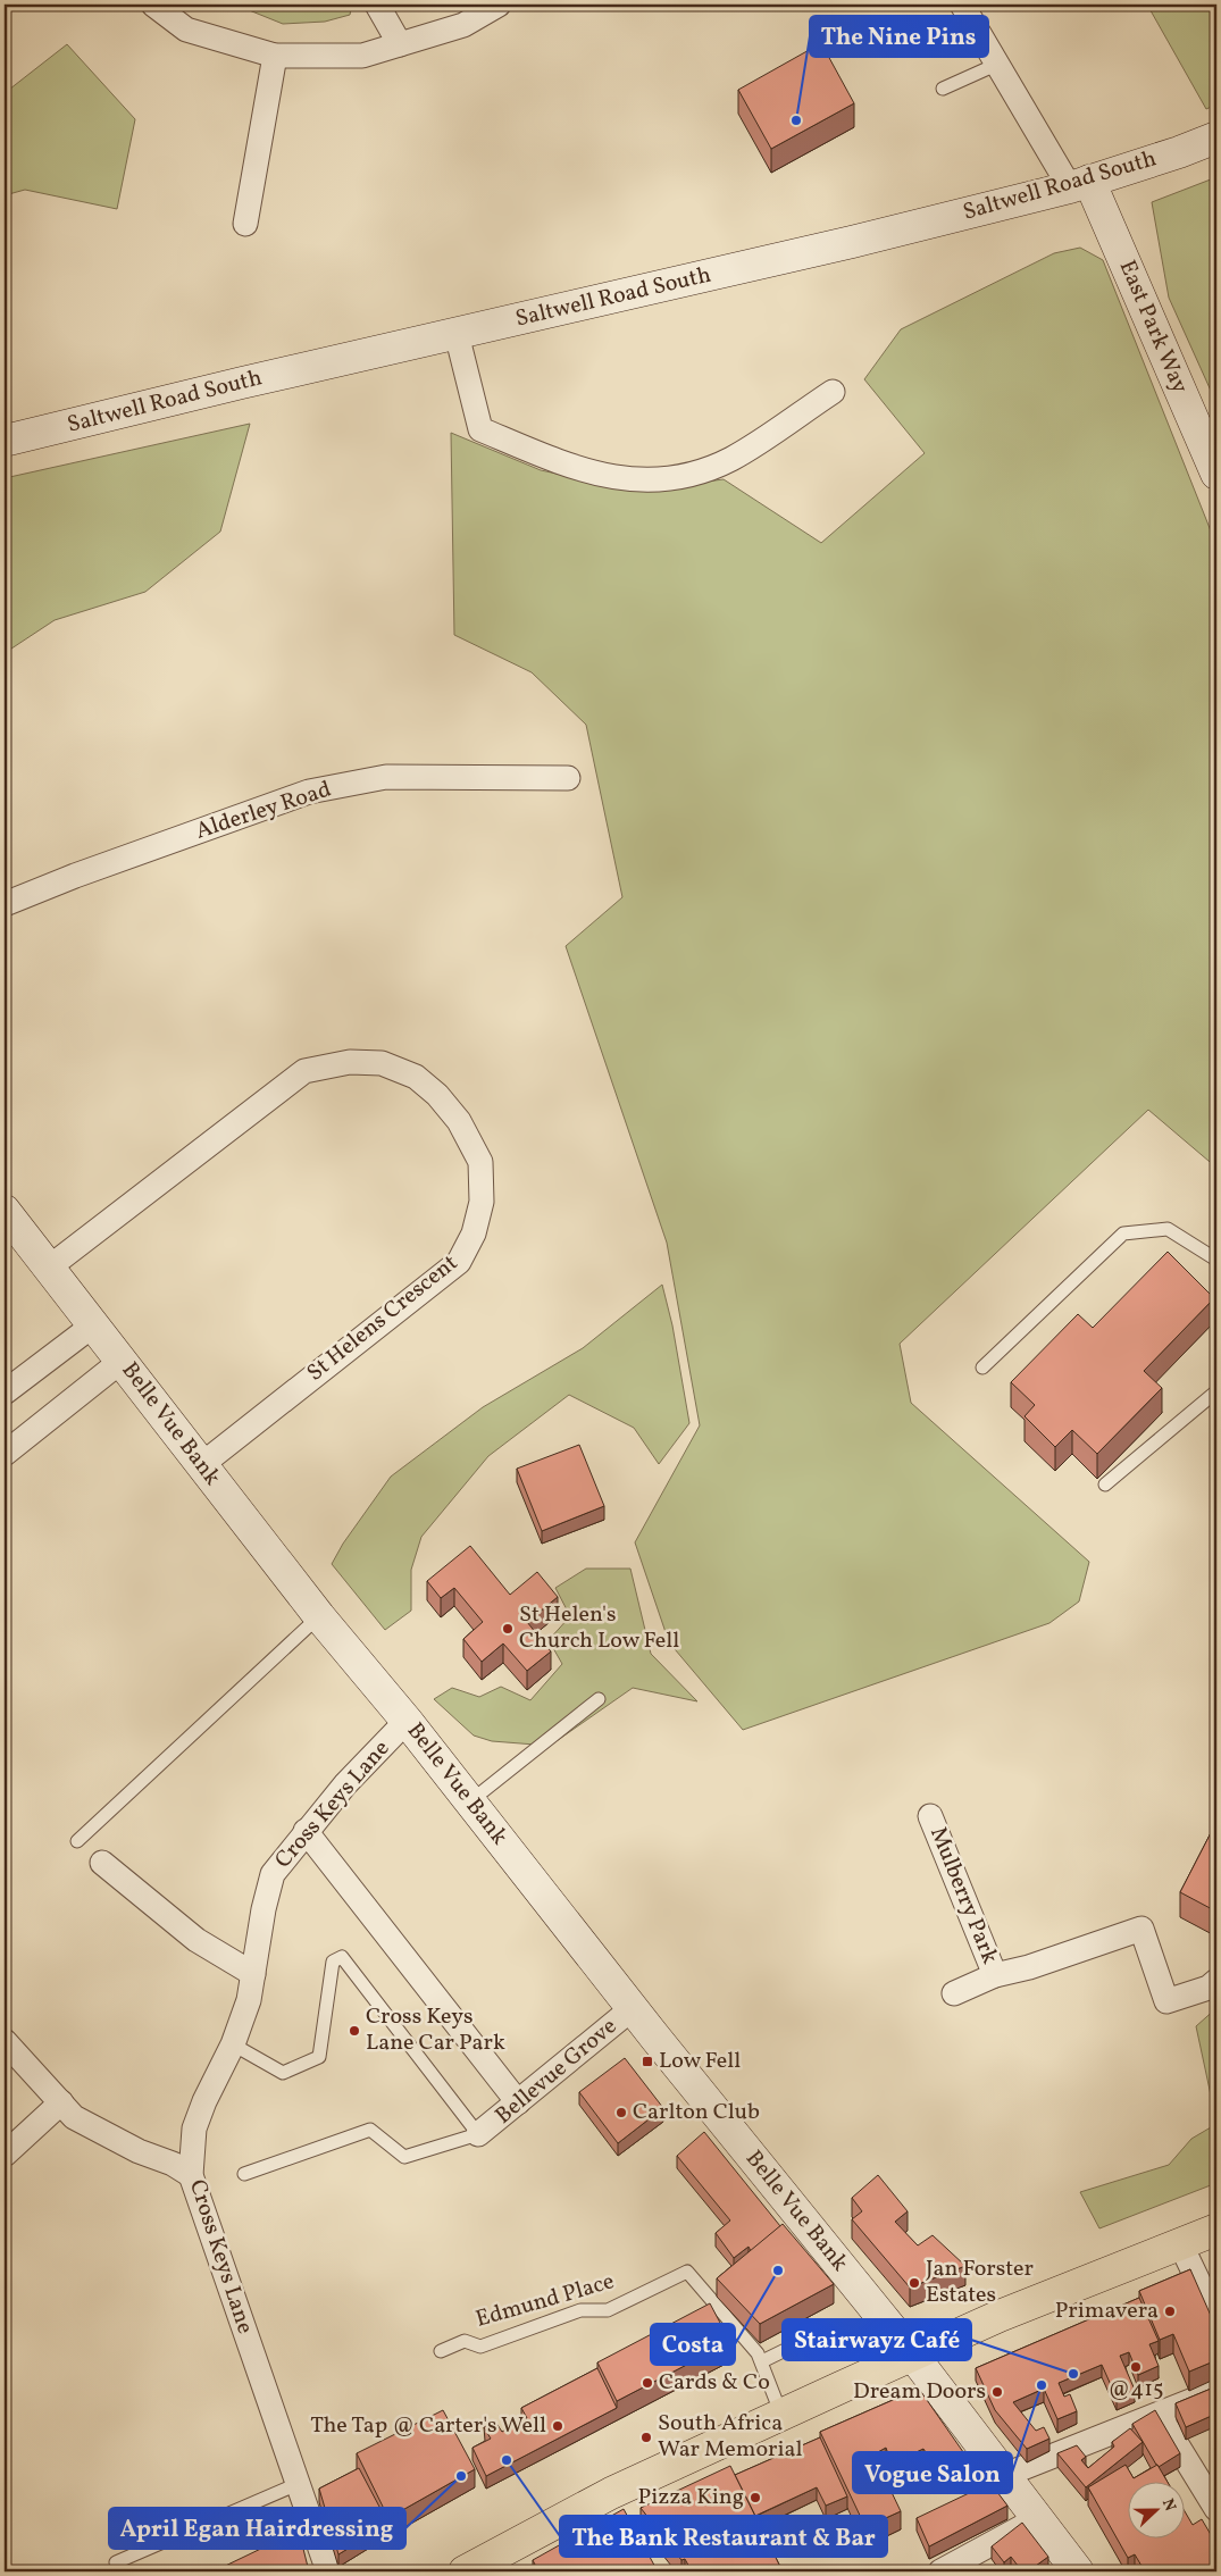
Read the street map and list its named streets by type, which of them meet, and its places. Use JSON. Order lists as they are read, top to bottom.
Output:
{
  "streets": {
    "street": [
      "Saltwell Road South",
      "East Park Way",
      "Alderley Road",
      "St Helens Crescent",
      "Belle Vue Bank",
      "Cross Keys Lane",
      "Mulberry Park",
      "Bellevue Grove"
    ],
    "lane": ["Edmund Place"]
  },
  "crossings": [
    ["Saltwell Road South", "East Park Way"],
    ["St Helens Crescent", "Belle Vue Bank"],
    ["Belle Vue Bank", "Cross Keys Lane"],
    ["Belle Vue Bank", "Bellevue Grove"]
  ],
  "places": {
    "other": [
      "The Nine Pins",
      "St Helen's Church Low Fell",
      "Cross Keys Lane Car Park",
      "Carlton Club",
      "Costa",
      "Jan Forster Estates",
      "Primavera",
      "@415",
      "Stairwayz Café",
      "Cards & Co",
      "Vogue Salon",
      "Dream Doors",
      "The Tap @ Carter's Well",
      "South Africa War Memorial",
      "The Bank Restaurant & Bar",
      "April Egan Hairdressing",
      "Pizza King"
    ],
    "transit": ["Low Fell"]
  },
  "north": "right"
}
